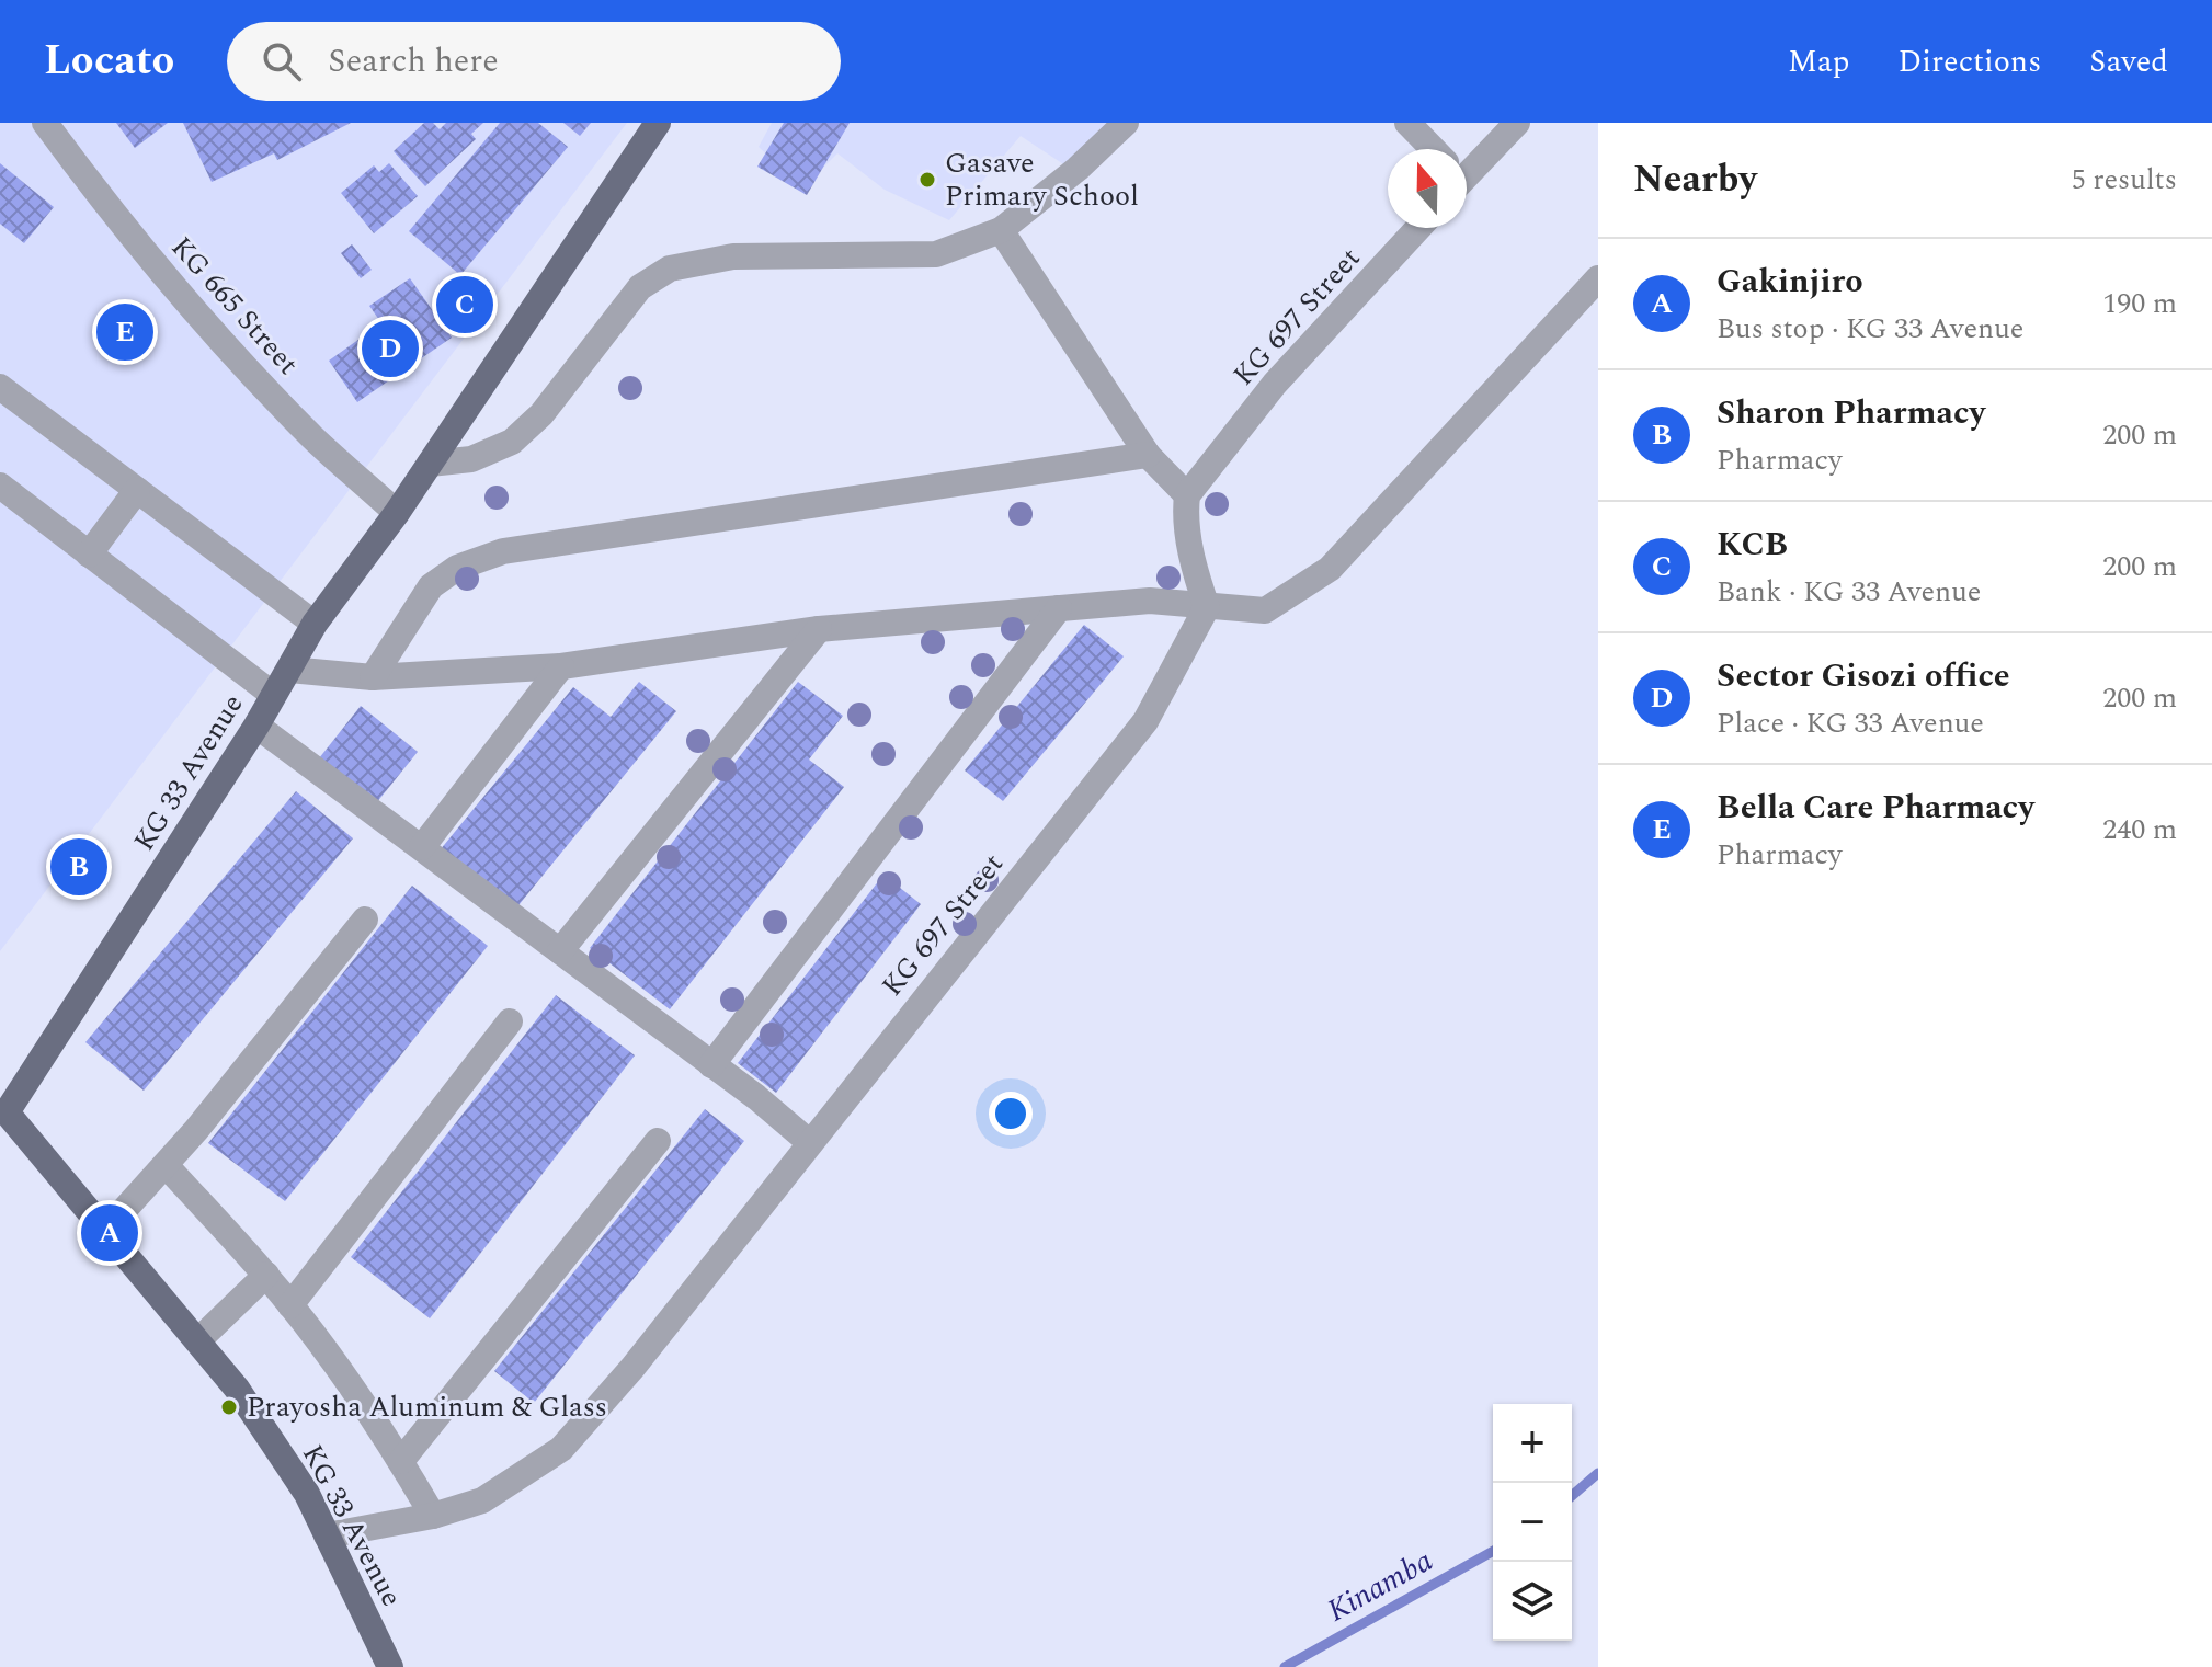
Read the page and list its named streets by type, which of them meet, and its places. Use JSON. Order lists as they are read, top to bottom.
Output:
{
  "streets": {
    "main road": ["KG 33 Avenue"],
    "street": ["KG 665 Street", "KG 697 Street"]
  },
  "crossings": [
    ["KG 665 Street", "KG 33 Avenue"],
    ["KG 697 Street", "KG 33 Avenue"]
  ],
  "water": ["Kinamba"],
  "places": ["Gasave Primary School", "Prayosha Aluminum & Glass"],
  "north": "top",
  "page": {
    "header": "Locato",
    "search": "Search here",
    "nav": ["Map", "Directions", "Saved"],
    "heading": ["Nearby", "5 results"],
    "list": [
      {
        "mark": "A",
        "name": "Gakinjiro",
        "note": "Bus stop · KG 33 Avenue",
        "value": "190 m"
      },
      {
        "mark": "B",
        "name": "Sharon Pharmacy",
        "note": "Pharmacy",
        "value": "200 m"
      },
      {
        "mark": "C",
        "name": "KCB",
        "note": "Bank · KG 33 Avenue",
        "value": "200 m"
      },
      {
        "mark": "D",
        "name": "Sector Gisozi office",
        "note": "Place · KG 33 Avenue",
        "value": "200 m"
      },
      {
        "mark": "E",
        "name": "Bella Care Pharmacy",
        "note": "Pharmacy",
        "value": "240 m"
      }
    ],
    "pins": [
      "C",
      "E",
      "D",
      "B",
      "A"
    ],
    "map_buttons": ["+", "−"]
  }
}
